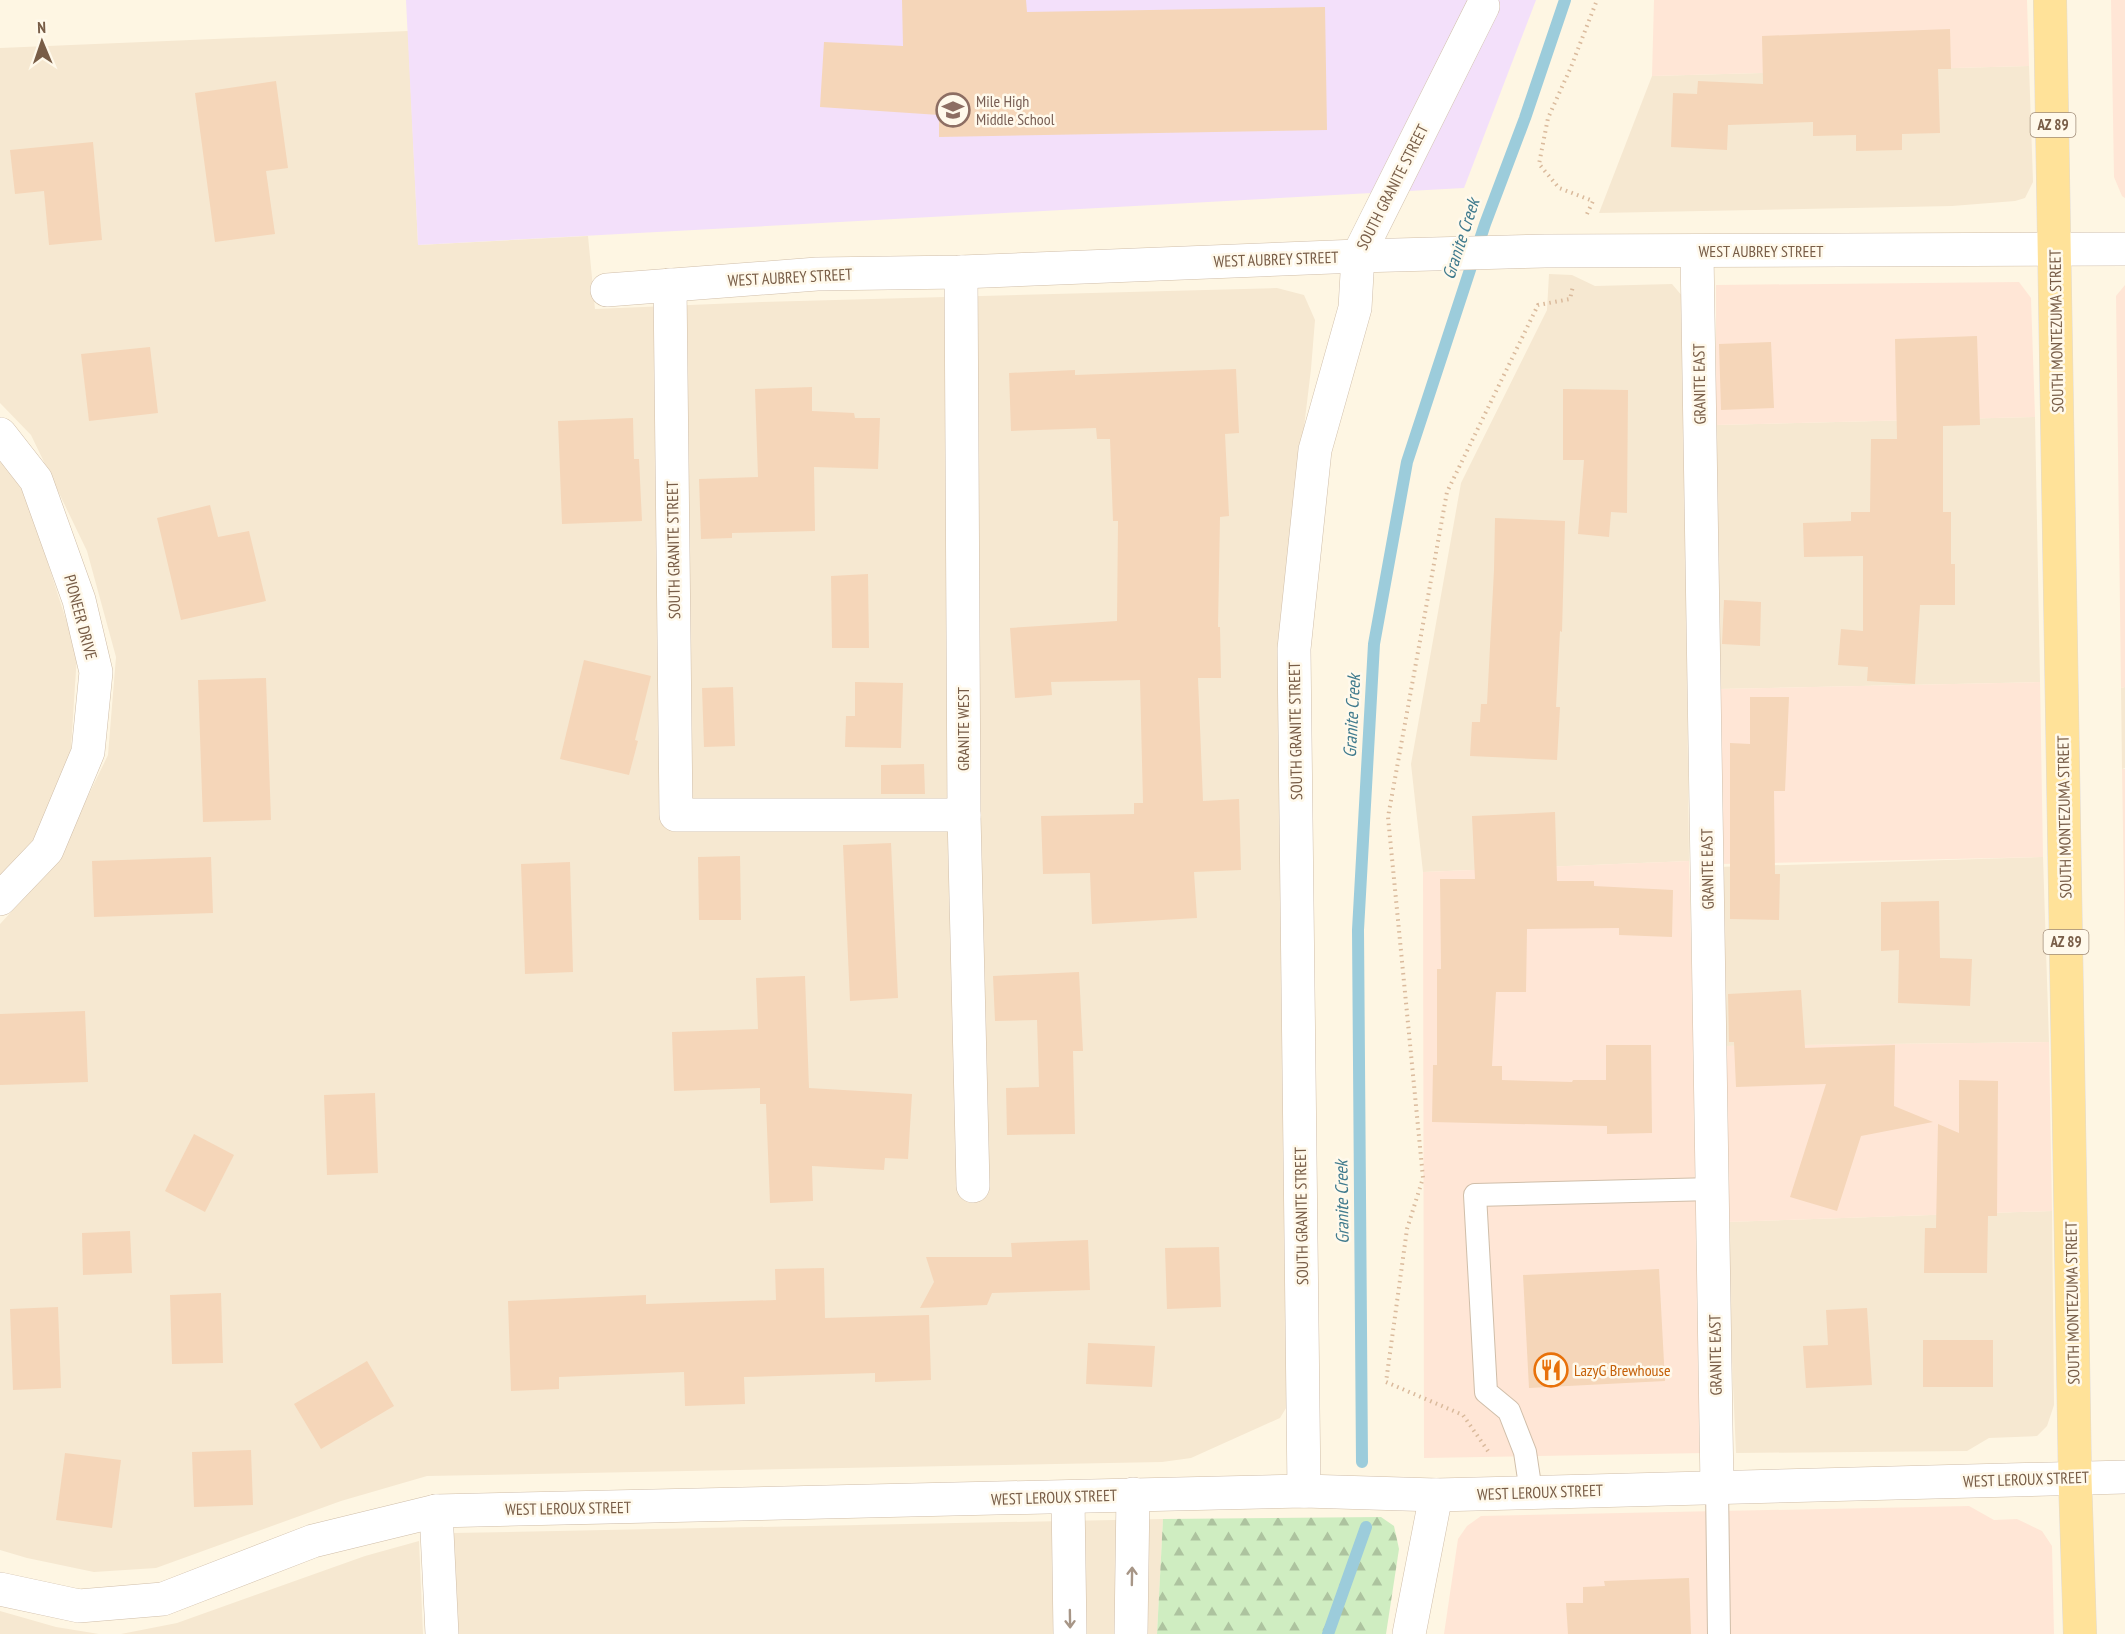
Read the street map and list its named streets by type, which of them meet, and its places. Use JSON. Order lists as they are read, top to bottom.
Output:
{
  "streets": {
    "main road": ["AZ 89", "SOUTH MONTEZUMA STREET"],
    "street": [
      "SOUTH GRANITE STREET",
      "WEST AUBREY STREET",
      "GRANITE EAST",
      "PIONEER DRIVE",
      "GRANITE WEST",
      "WEST LEROUX STREET"
    ]
  },
  "crossings": [
    ["SOUTH GRANITE STREET", "WEST AUBREY STREET"],
    ["SOUTH GRANITE STREET", "GRANITE WEST"],
    ["SOUTH GRANITE STREET", "WEST LEROUX STREET"],
    ["WEST AUBREY STREET", "SOUTH MONTEZUMA STREET"],
    ["WEST AUBREY STREET", "GRANITE EAST"],
    ["WEST AUBREY STREET", "GRANITE WEST"],
    ["SOUTH MONTEZUMA STREET", "WEST LEROUX STREET"],
    ["GRANITE EAST", "WEST LEROUX STREET"]
  ],
  "water": ["Granite Creek"],
  "places": {
    "school or university": ["Mile High Middle School"],
    "restaurant": ["LazyG Brewhouse"]
  },
  "north": "top"
}
